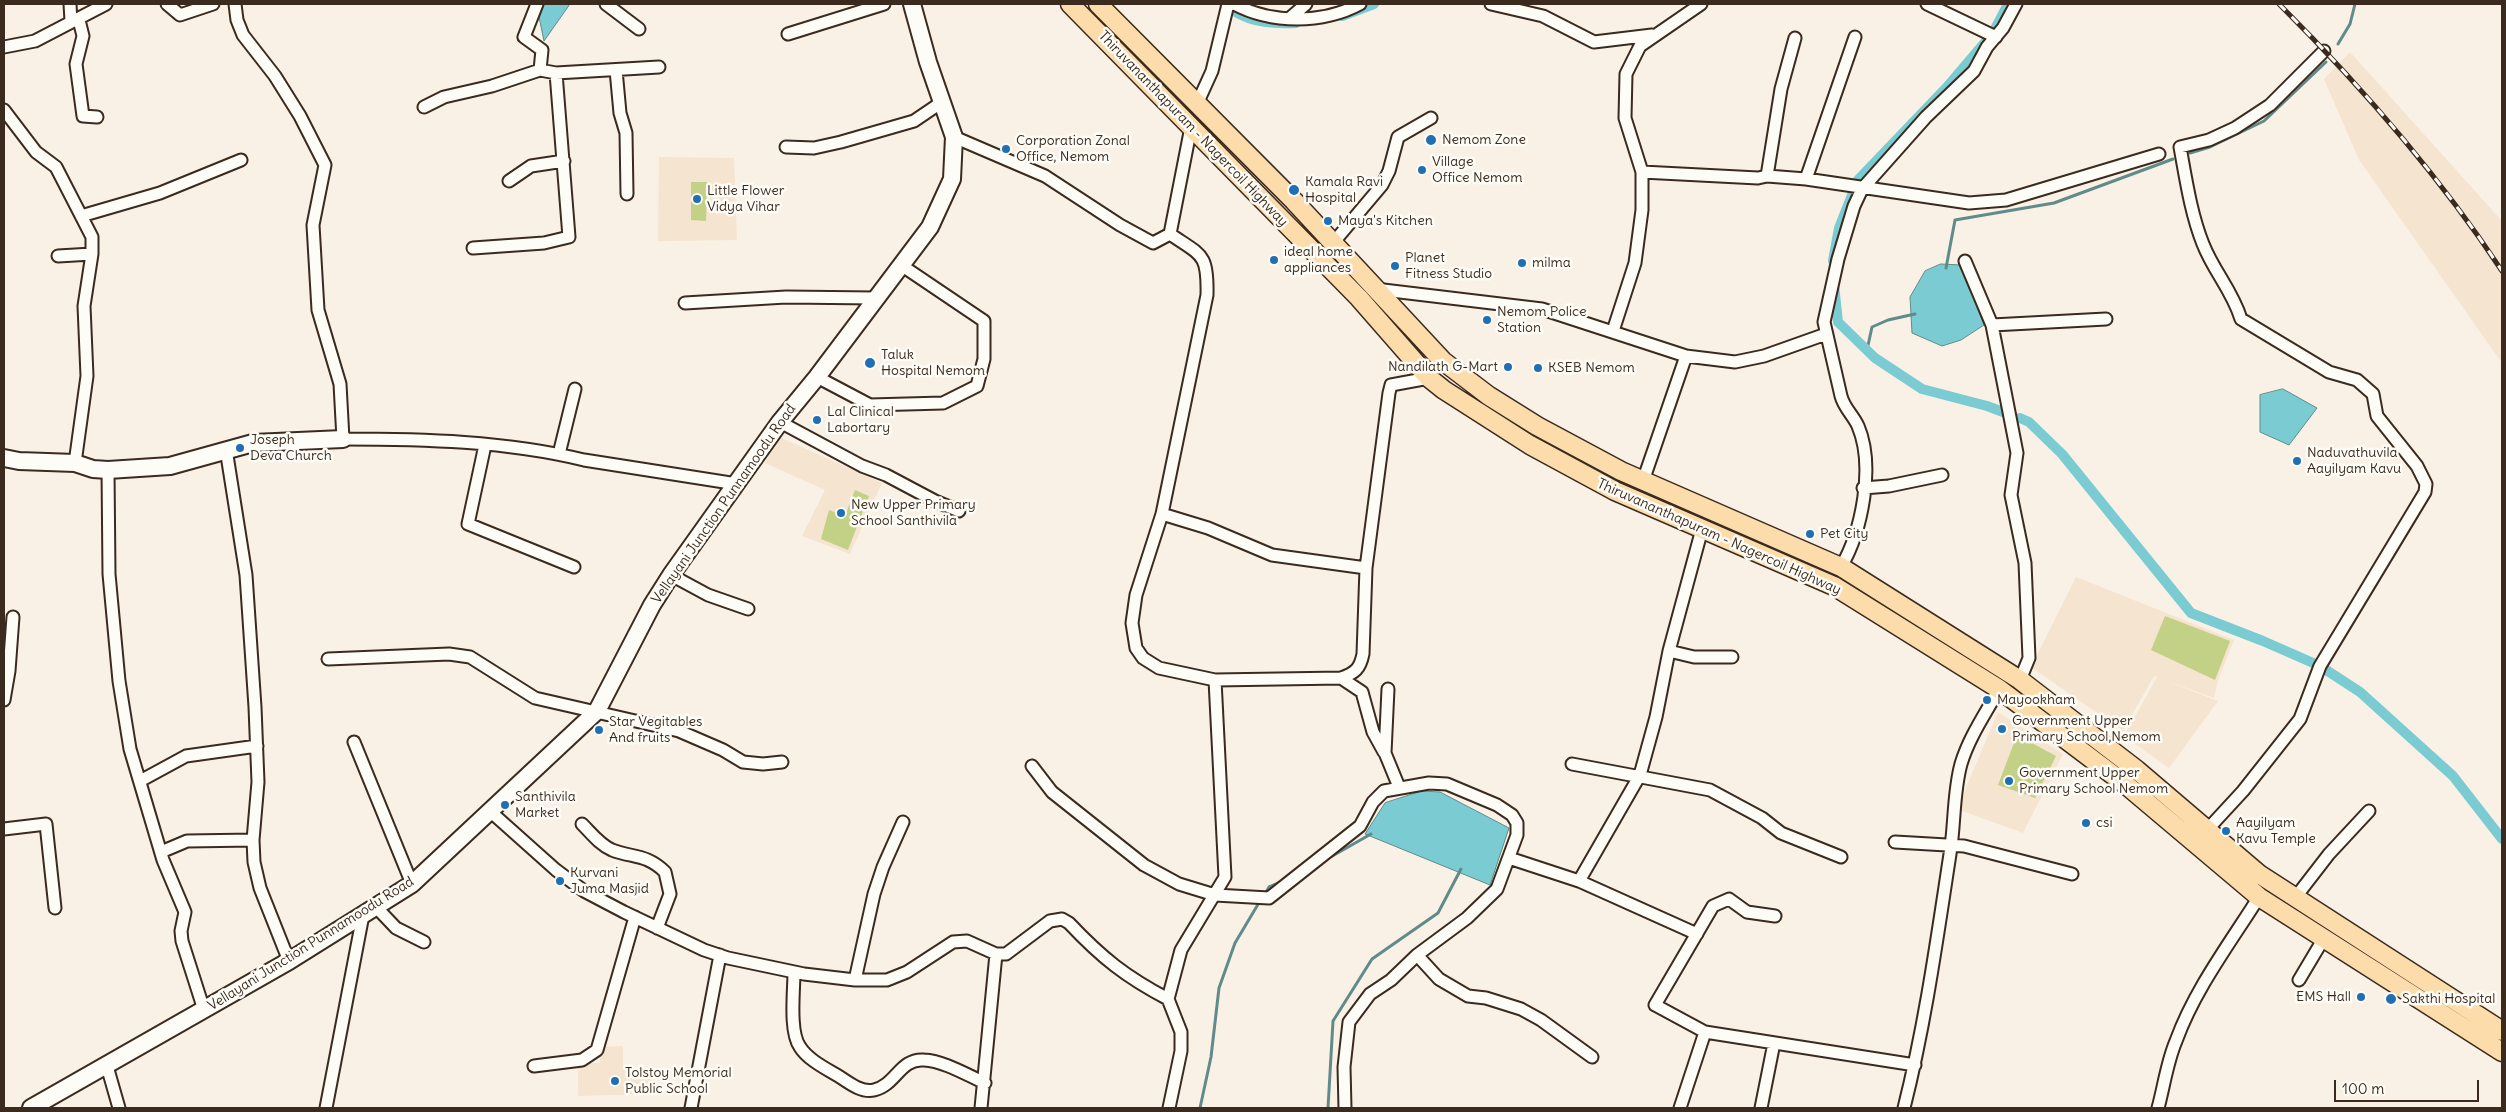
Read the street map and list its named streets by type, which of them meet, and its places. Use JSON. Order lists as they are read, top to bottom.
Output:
{
  "streets": {
    "main road": ["Thiruvananthapuram - Nagercoil Highway"],
    "street": ["Vellayani Junction Punnamoodu Road"]
  },
  "places": [
    "Nemom Zone",
    "Corporation Zonal Office, Nemom",
    "Village Office Nemom",
    "Kamala Ravi Hospital",
    "Little Flower Vidya Vihar",
    "Maya's Kitchen",
    "ideal home appliances",
    "milma",
    "Planet Fitness Studio",
    "Nemom Police Station",
    "Taluk Hospital Nemom",
    "Nandilath G-Mart",
    "KSEB Nemom",
    "Lal Clinical Labortary",
    "Joseph Deva Church",
    "Naduvathuvila Aayilyam Kavu",
    "New Upper Primary School Santhivila",
    "Pet City",
    "Mayookham",
    "Government Upper Primary School,Nemom",
    "Star Vegitables And fruits",
    "Government Upper Primary School Nemom",
    "Santhivila Market",
    "csi",
    "Aayilyam Kavu Temple",
    "Kurvani Juma Masjid",
    "EMS Hall",
    "Sakthi Hospital",
    "Tolstoy Memorial Public School"
  ],
  "scale_bar": "100 m"
}
